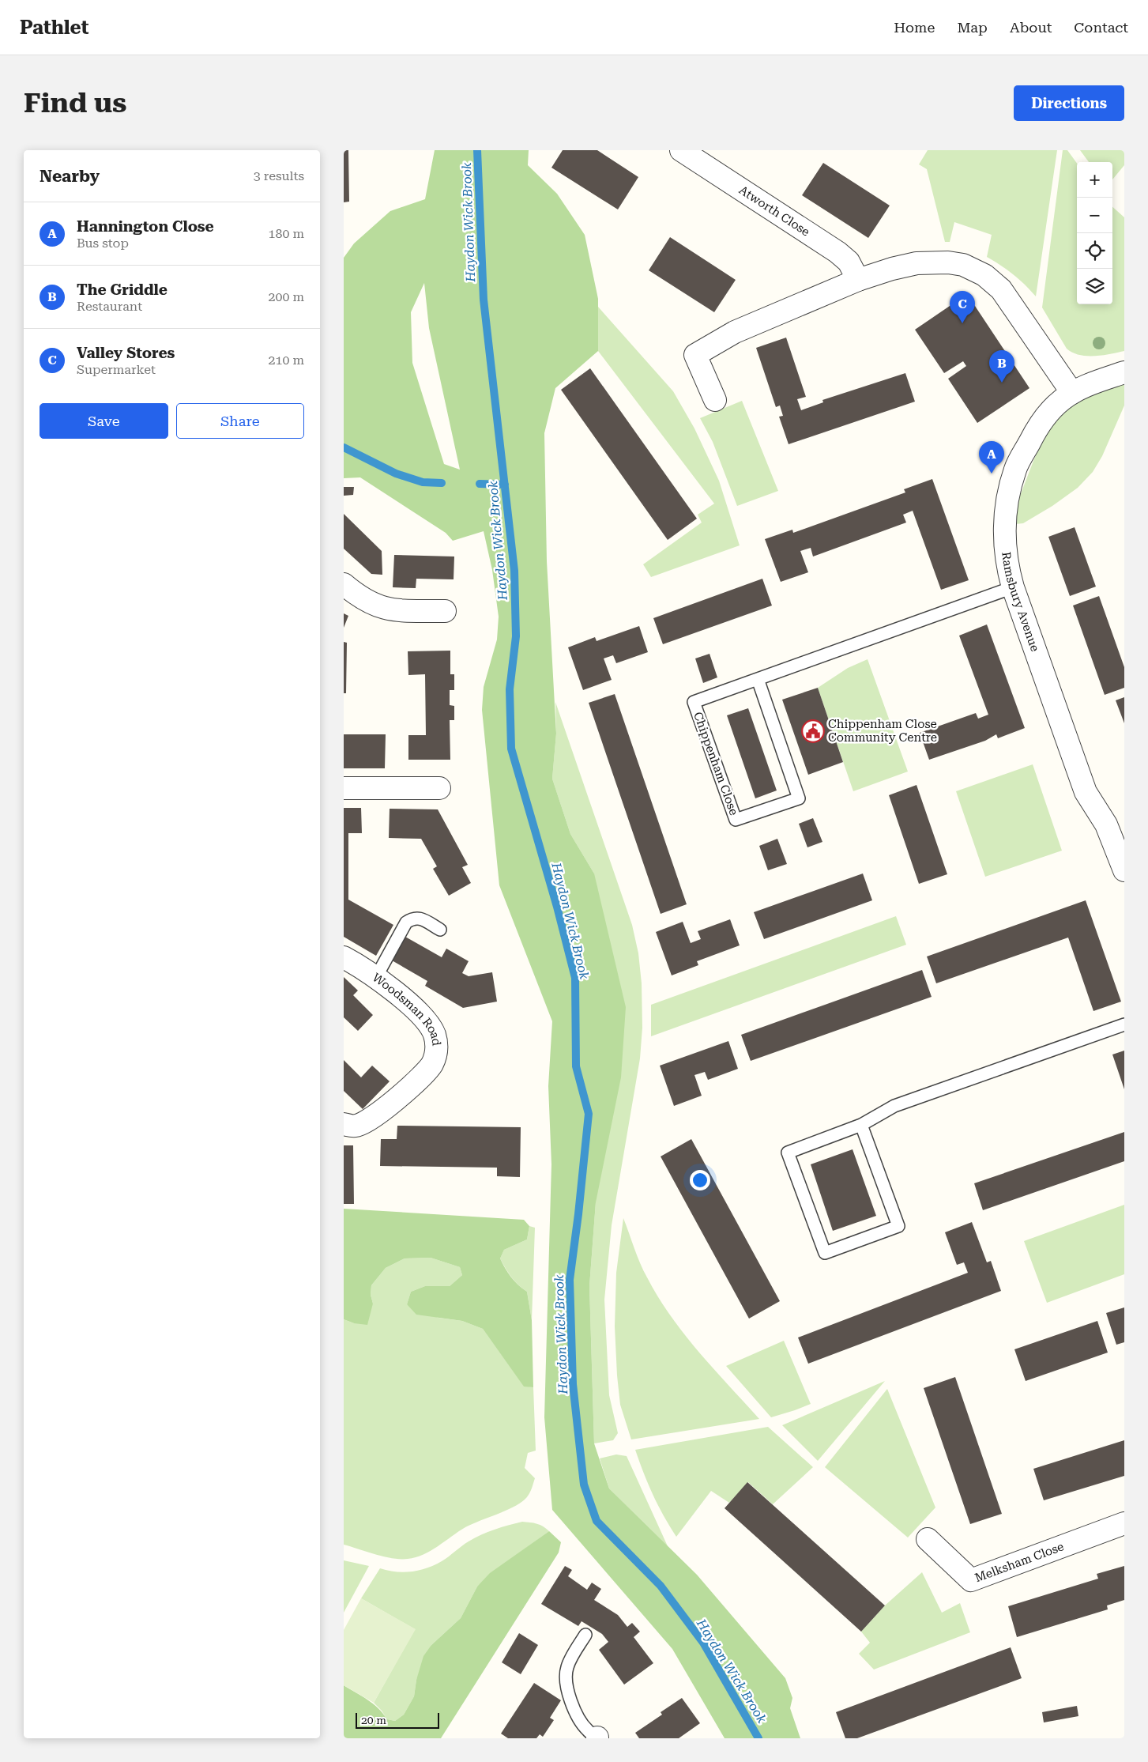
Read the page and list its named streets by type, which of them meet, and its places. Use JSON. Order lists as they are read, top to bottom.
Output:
{
  "streets": {
    "street": [
      "Atworth Close",
      "Ramsbury Avenue",
      "Woodsman Road",
      "Melksham Close"
    ],
    "lane": ["Chippenham Close"]
  },
  "crossings": [
    ["Ramsbury Avenue", "Chippenham Close"]
  ],
  "water": ["Haydon Wick Brook"],
  "places": {
    "public building": ["Chippenham Close Community Centre"]
  },
  "scale_bar": "20 m",
  "page": {
    "header": "Pathlet",
    "nav": [
      "Home",
      "Map",
      "About",
      "Contact"
    ],
    "buttons": [
      "Directions",
      ["Save", "Share"]
    ],
    "title": "Find us",
    "heading": ["Nearby", "3 results"],
    "map_buttons": ["+", "−"],
    "list": [
      {
        "mark": "A",
        "name": "Hannington Close",
        "note": "Bus stop",
        "value": "180 m"
      },
      {
        "mark": "B",
        "name": "The Griddle",
        "note": "Restaurant",
        "value": "200 m"
      },
      {
        "mark": "C",
        "name": "Valley Stores",
        "note": "Supermarket",
        "value": "210 m"
      }
    ],
    "pins": ["C", "B", "A"],
    "scale": "20 m"
  }
}
